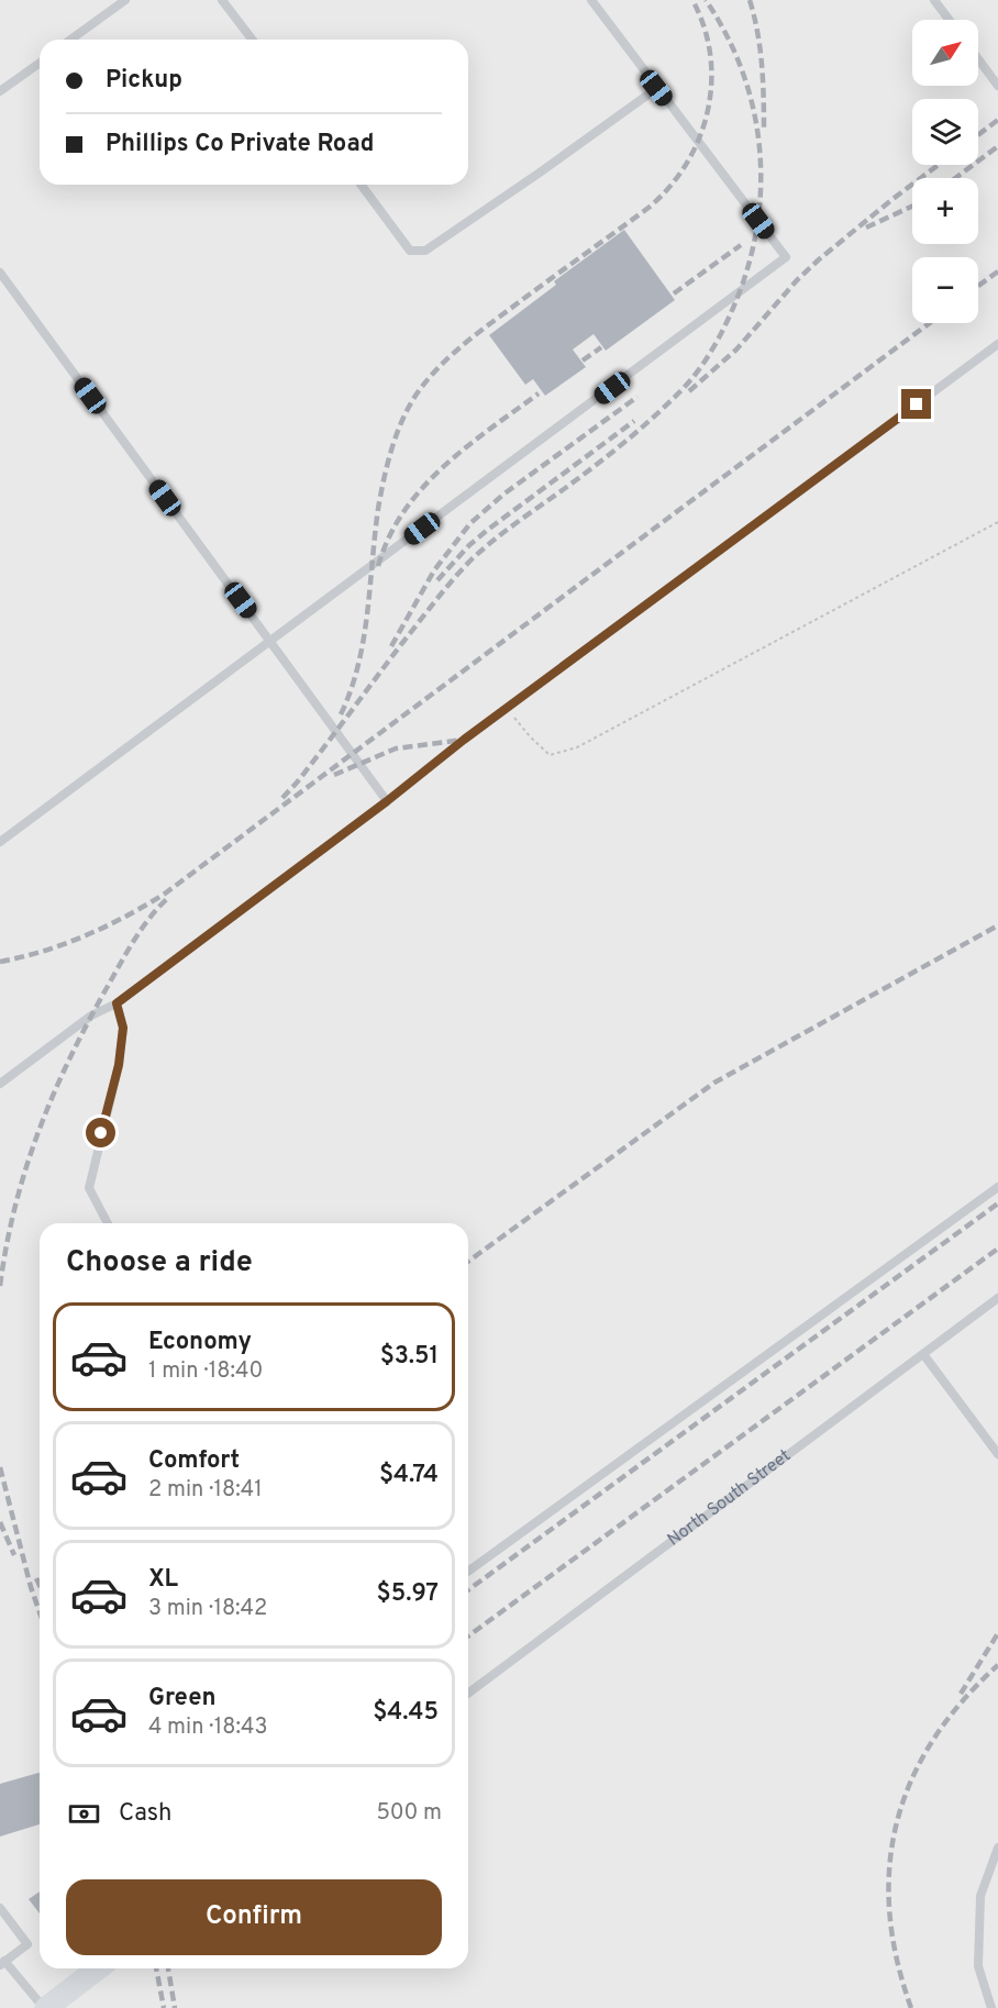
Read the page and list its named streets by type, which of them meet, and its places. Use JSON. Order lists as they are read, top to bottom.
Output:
{
  "streets": {
    "lane": ["North South Street"]
  },
  "north": "top right",
  "page": {
    "map_buttons": ["+", "−"],
    "banner": ["Pickup", "Phillips Co Private Road"],
    "heading": "Choose a ride",
    "list": [
      {
        "name": "Economy",
        "note": "1 min · 18:40",
        "value": "$3.51"
      },
      {
        "name": "Comfort",
        "note": "2 min · 18:41",
        "value": "$4.74"
      },
      {
        "name": "XL",
        "note": "3 min · 18:42",
        "value": "$5.97"
      },
      {
        "name": "Green",
        "note": "4 min · 18:43",
        "value": "$4.45"
      }
    ],
    "pay": ["Cash", "500 m"],
    "buttons": "Confirm"
  }
}
